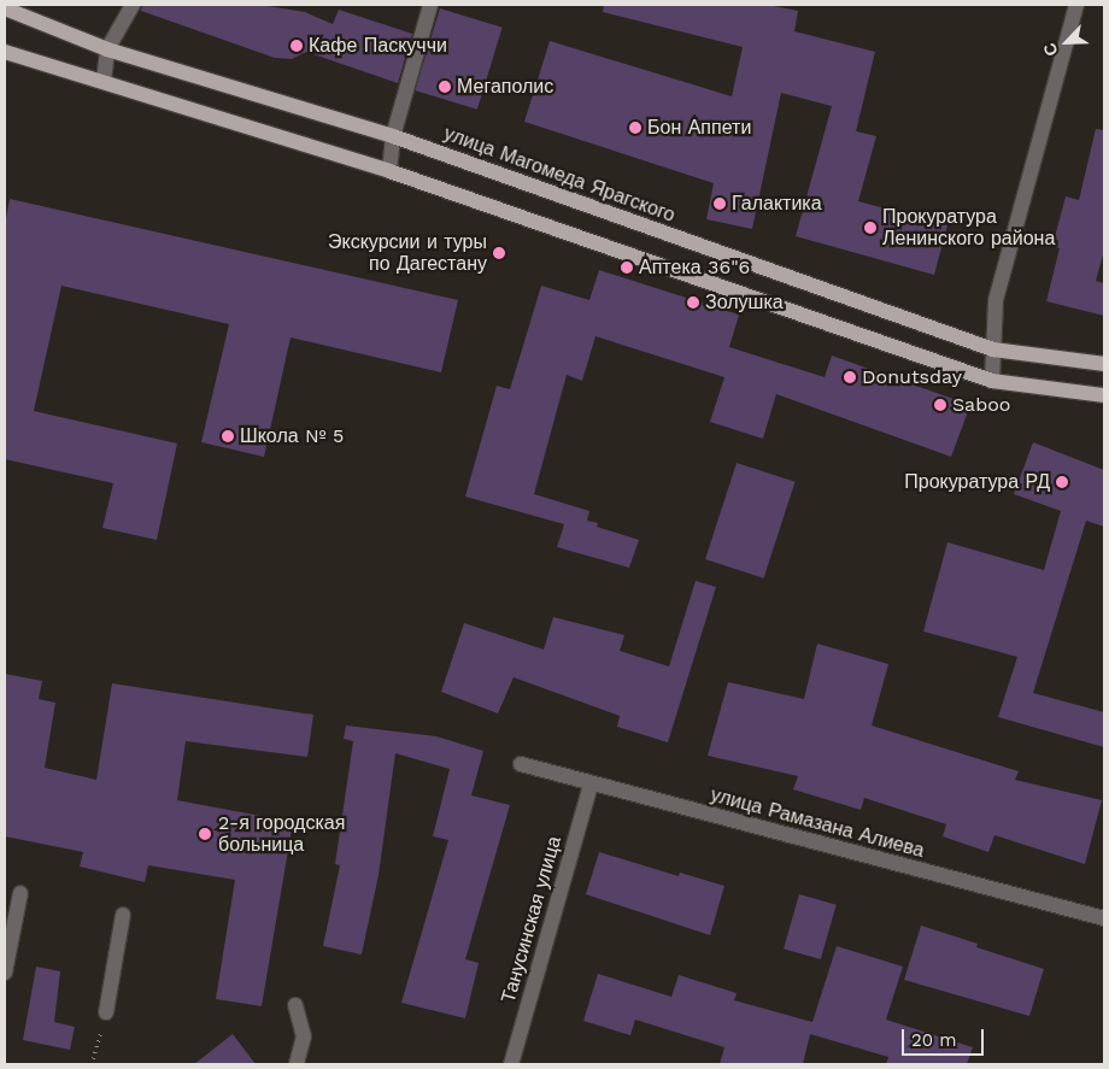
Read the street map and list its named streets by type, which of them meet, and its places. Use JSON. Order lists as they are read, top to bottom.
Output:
{
  "streets": {
    "main road": ["улица Магомеда Ярагского"],
    "street": ["улица Рамазана Алиева", "Танусинская улица"]
  },
  "crossings": [
    ["улица Рамазана Алиева", "Танусинская улица"]
  ],
  "places": [
    "Кафе Паскуччи",
    "Мегаполис",
    "Бон Аппети",
    "Галактика",
    "Прокуратура Ленинского района",
    "Экскурсии и туры по Дагестану",
    "Аптека 36\"6",
    "Золушка",
    "Donutsday",
    "Saboo",
    "Школа № 5",
    "Прокуратура РД",
    "2-я городская больница"
  ],
  "scale_bar": "20 m",
  "north": "bottom left"
}
